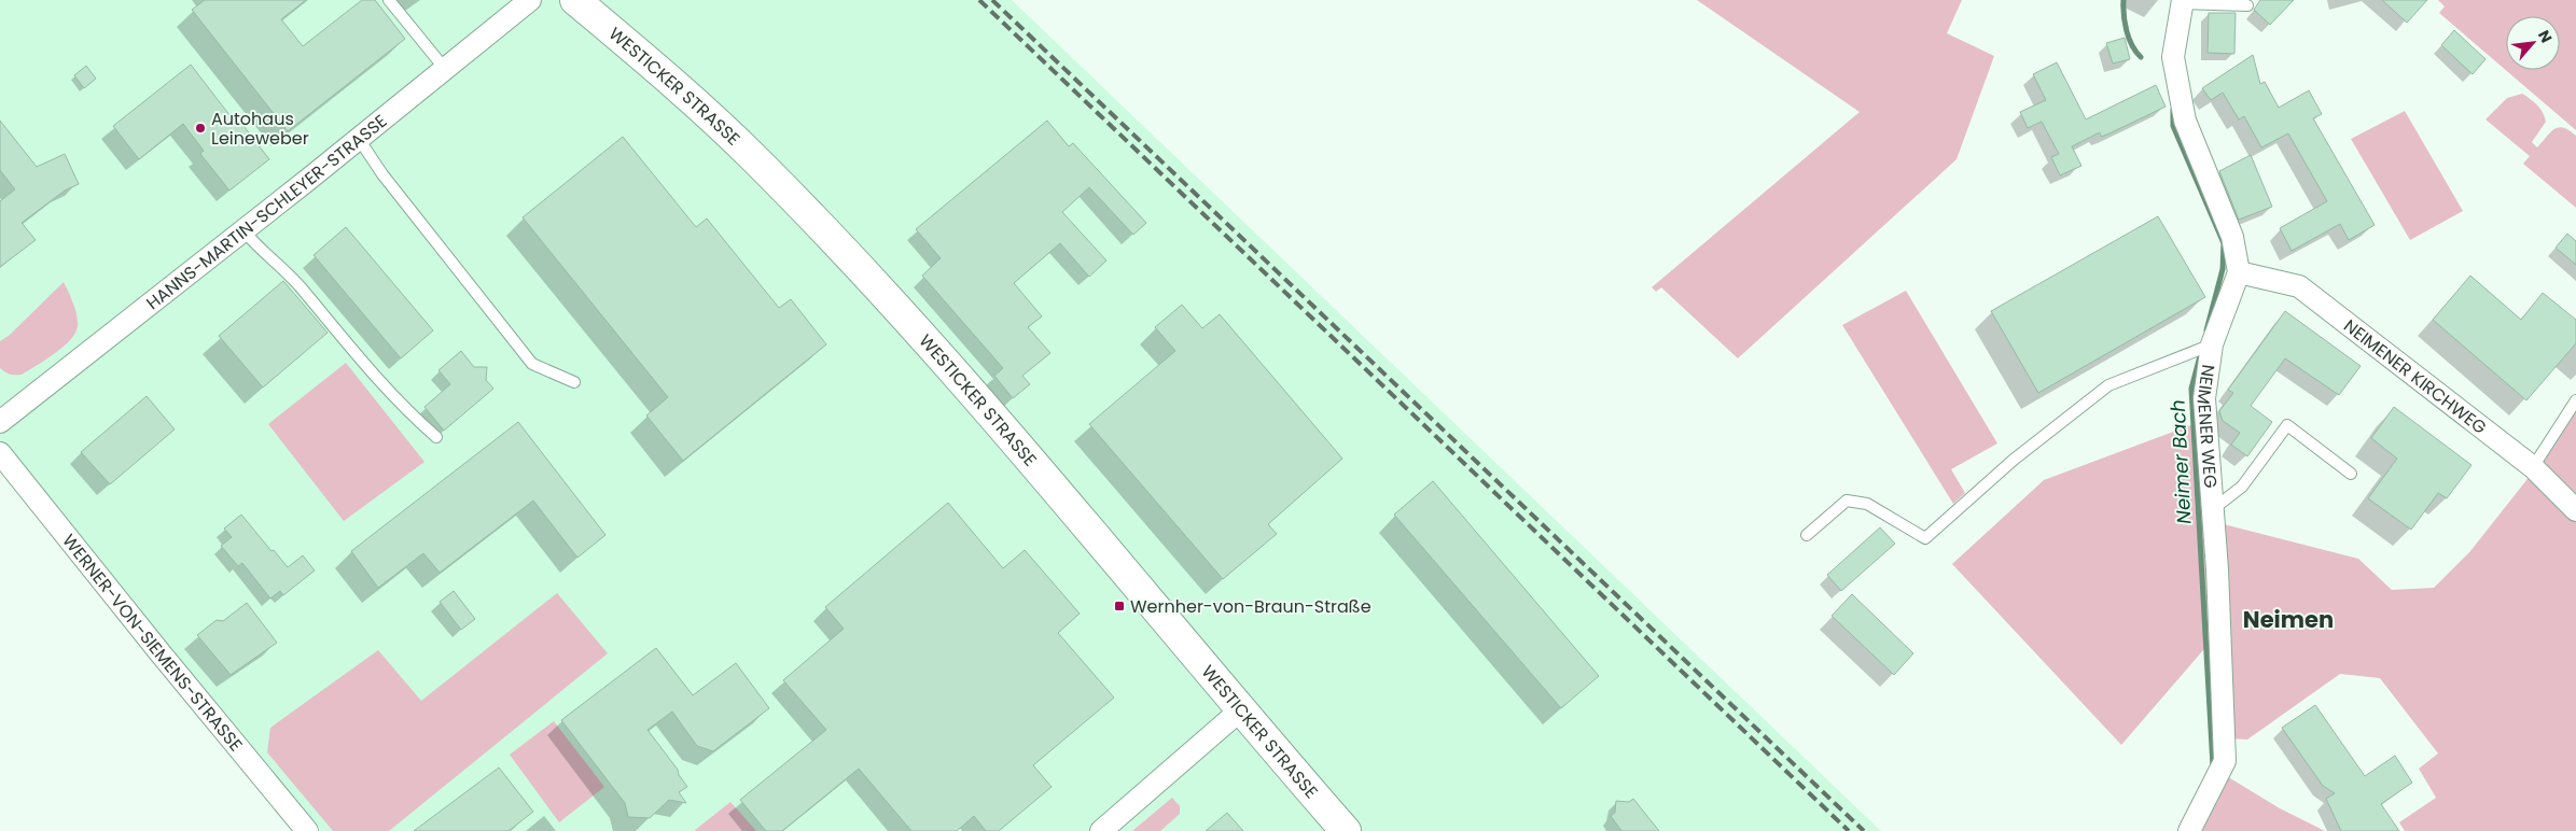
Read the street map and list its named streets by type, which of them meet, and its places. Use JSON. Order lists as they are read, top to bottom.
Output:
{
  "streets": {
    "main road": ["WESTICKER STRASSE"],
    "street": [
      "HANNS-MARTIN-SCHLEYER-STRASSE",
      "NEIMENER KIRCHWEG",
      "NEIMENER WEG",
      "WERNER-VON-SIEMENS-STRASSE"
    ]
  },
  "crossings": [
    ["NEIMENER KIRCHWEG", "NEIMENER WEG"]
  ],
  "districts": ["Neimen"],
  "water": ["Neimer Bach"],
  "places": {
    "other": ["Autohaus Leineweber"],
    "transit": ["Wernher-von-Braun-Straße"]
  },
  "north": "top right"
}
